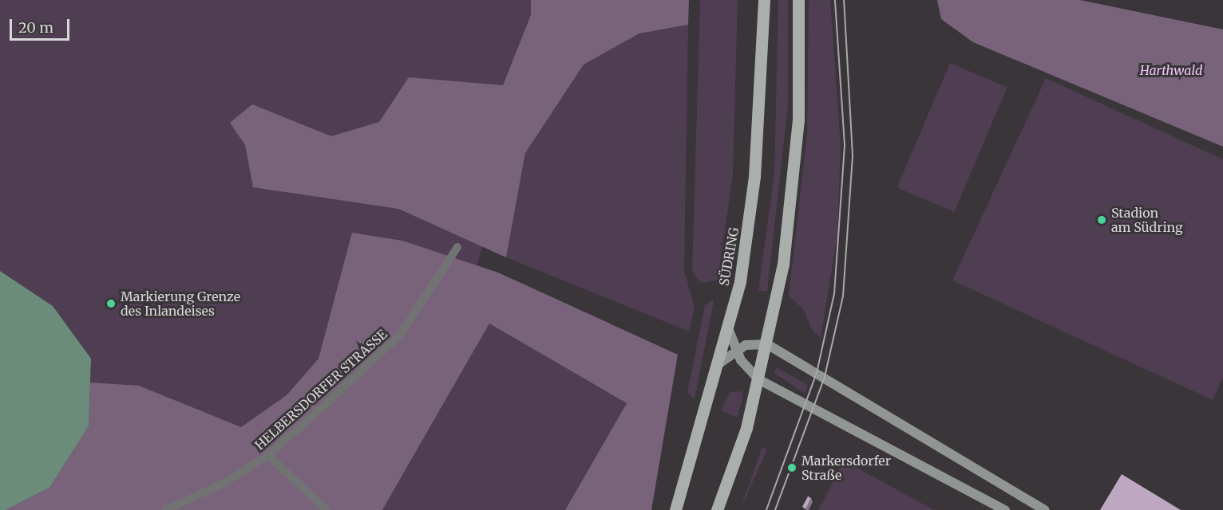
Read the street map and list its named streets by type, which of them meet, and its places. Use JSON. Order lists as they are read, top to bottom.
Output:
{
  "streets": {
    "main road": ["SÜDRING"],
    "lane": ["HELBERSDORFER STRASSE"]
  },
  "parks": ["Harthwald"],
  "places": ["Stadion am Südring", "Markierung Grenze des Inlandeises", "Markersdorfer Straße"],
  "scale_bar": "20 m"
}
